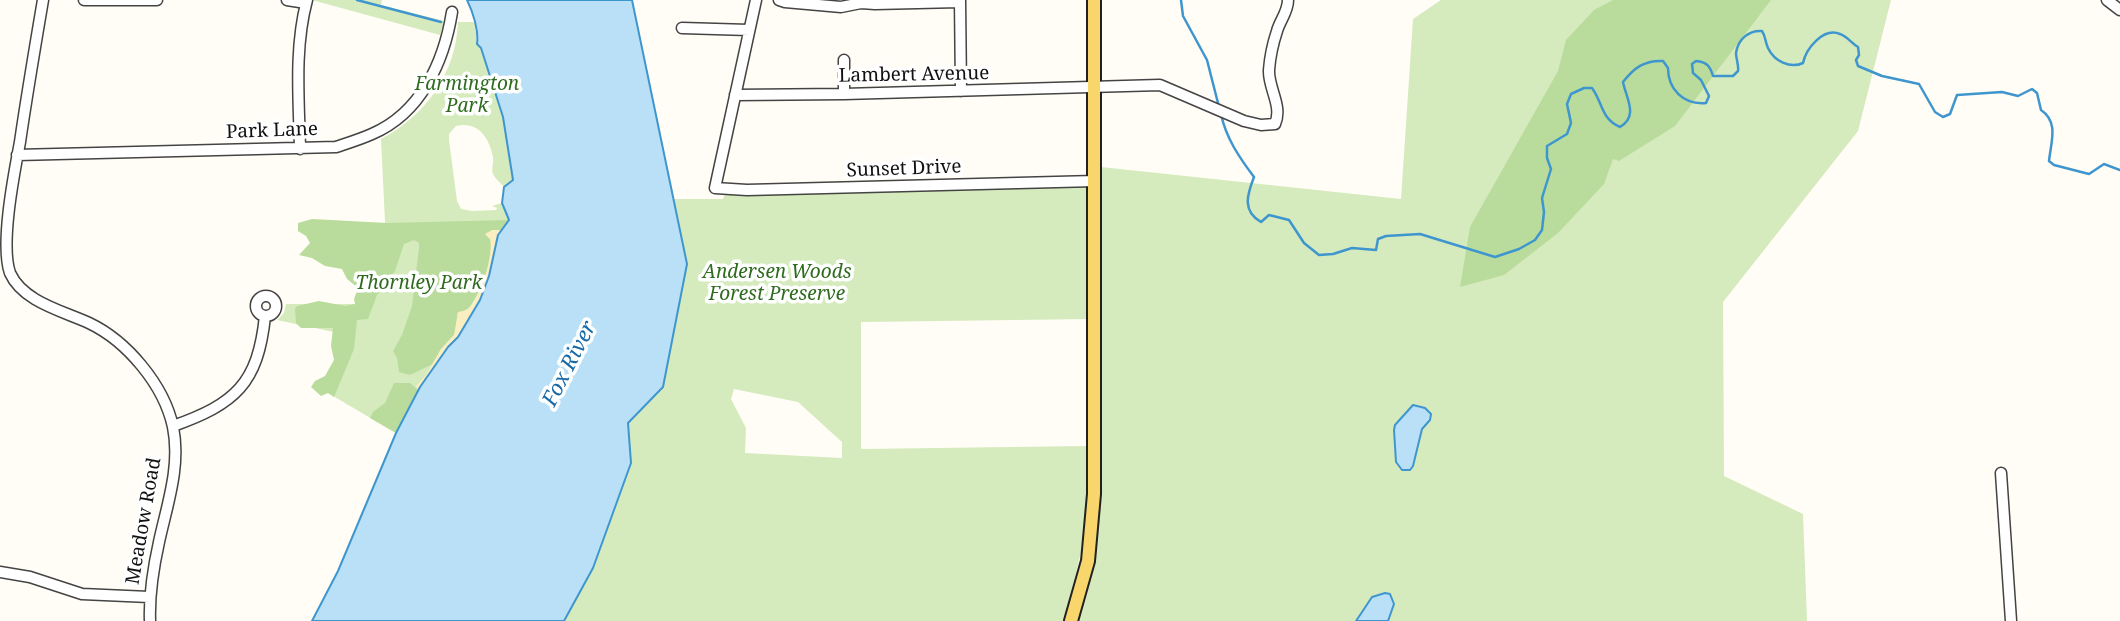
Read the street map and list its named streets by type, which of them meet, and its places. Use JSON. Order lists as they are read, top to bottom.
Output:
{
  "streets": {
    "street": [
      "Lambert Avenue",
      "Park Lane",
      "Sunset Drive",
      "Meadow Road"
    ]
  },
  "crossings": [
    ["Lambert Avenue", "Sunset Drive"]
  ],
  "water": ["Fox River"],
  "parks": ["Farmington Park", "Andersen Woods Forest Preserve", "Thornley Park"]
}
